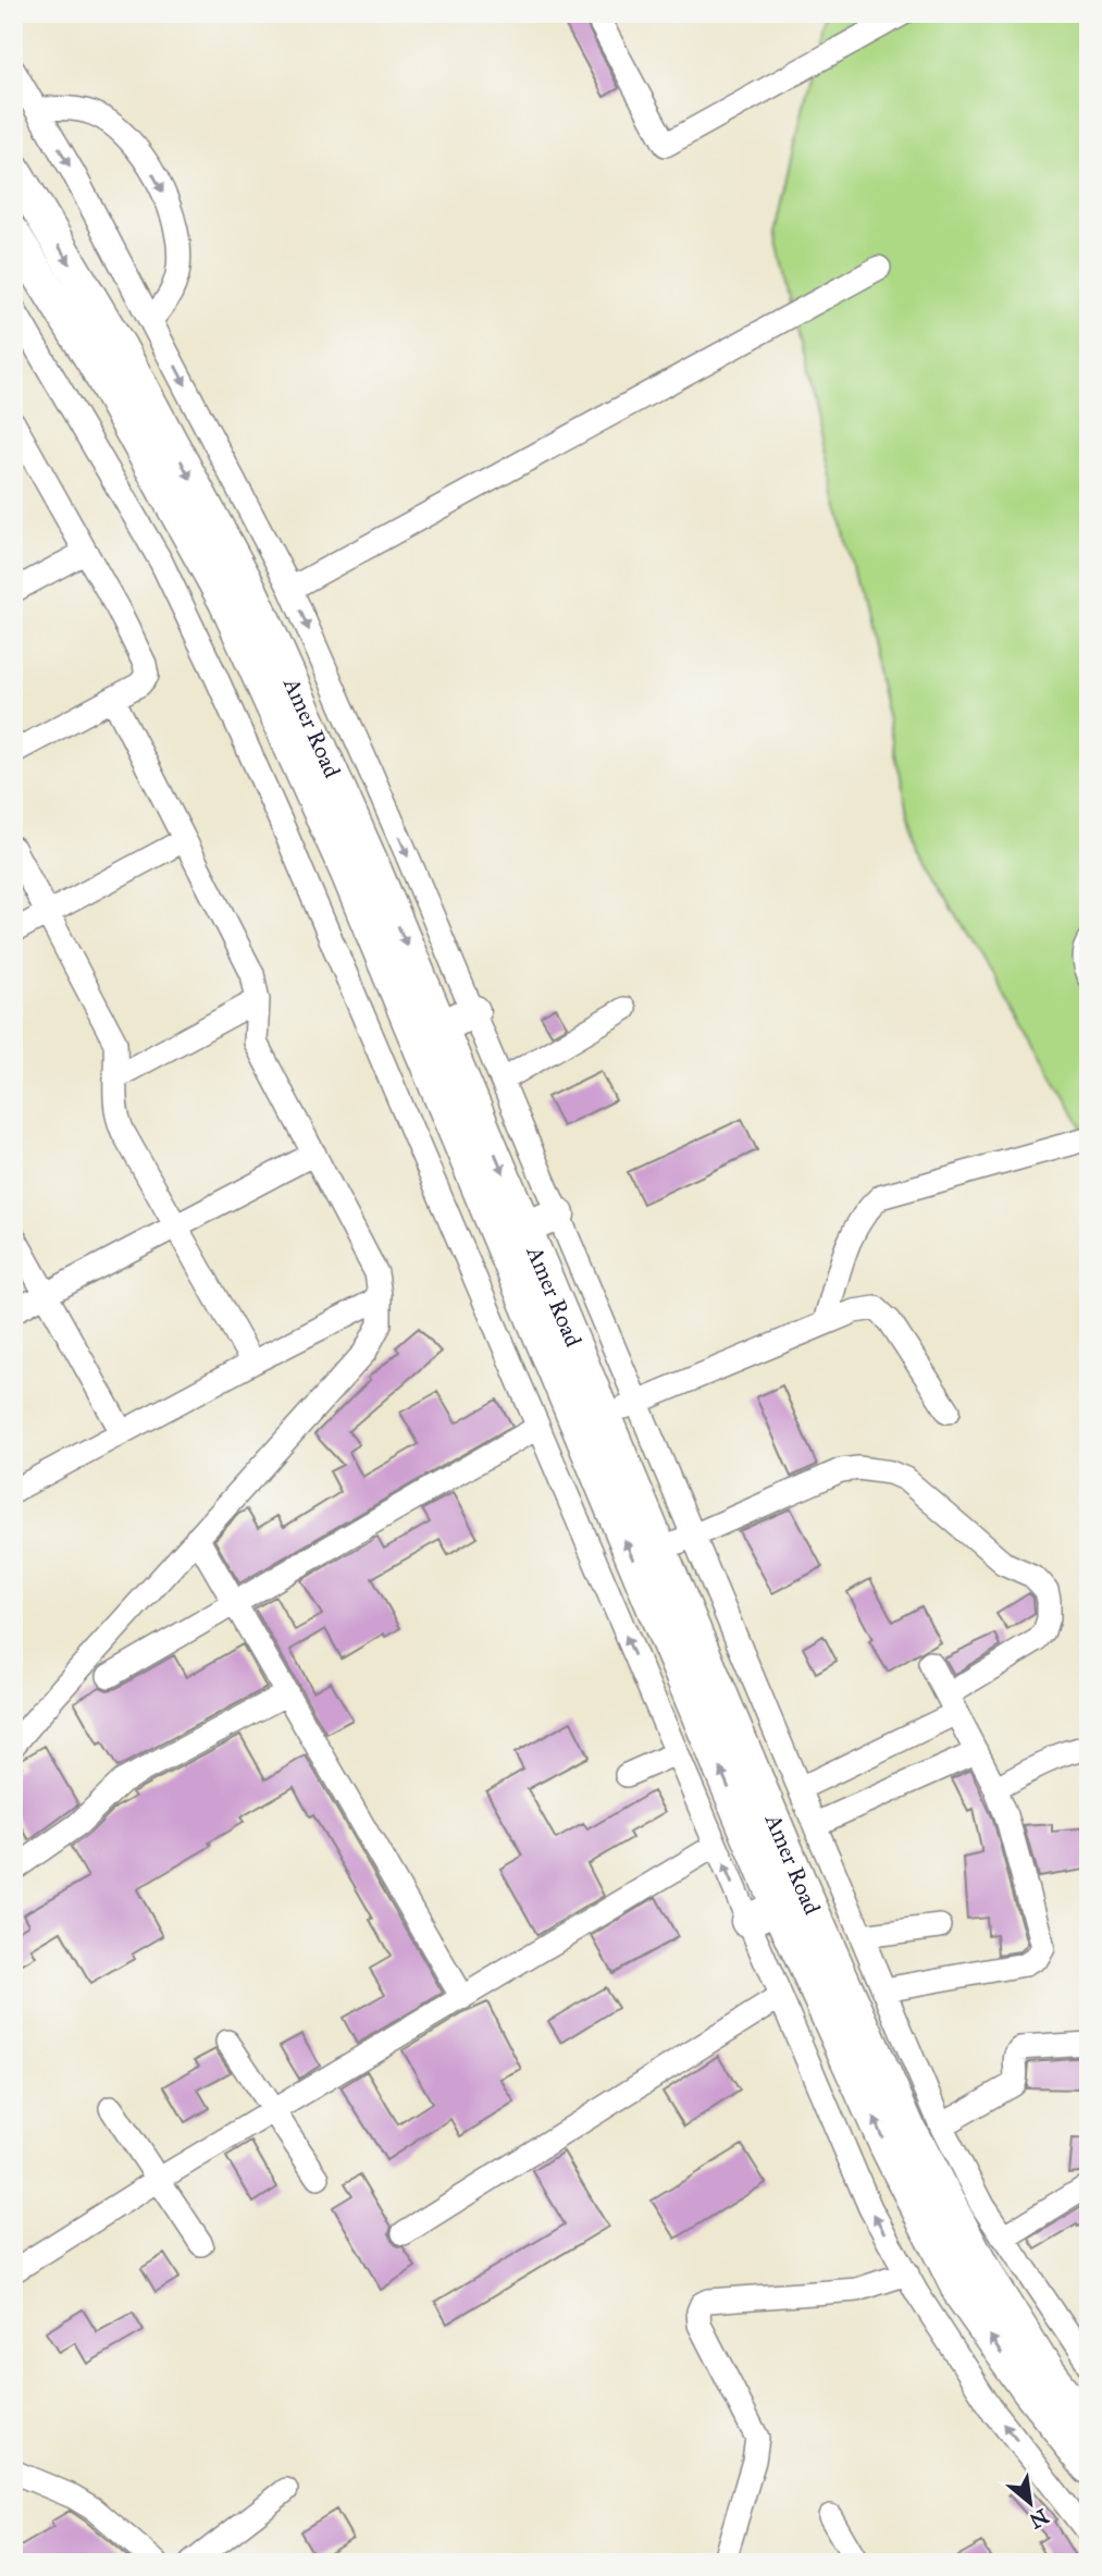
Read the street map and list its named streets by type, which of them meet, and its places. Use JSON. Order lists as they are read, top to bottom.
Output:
{
  "streets": {
    "highway": ["Amer Road"]
  },
  "north": "bottom right"
}
